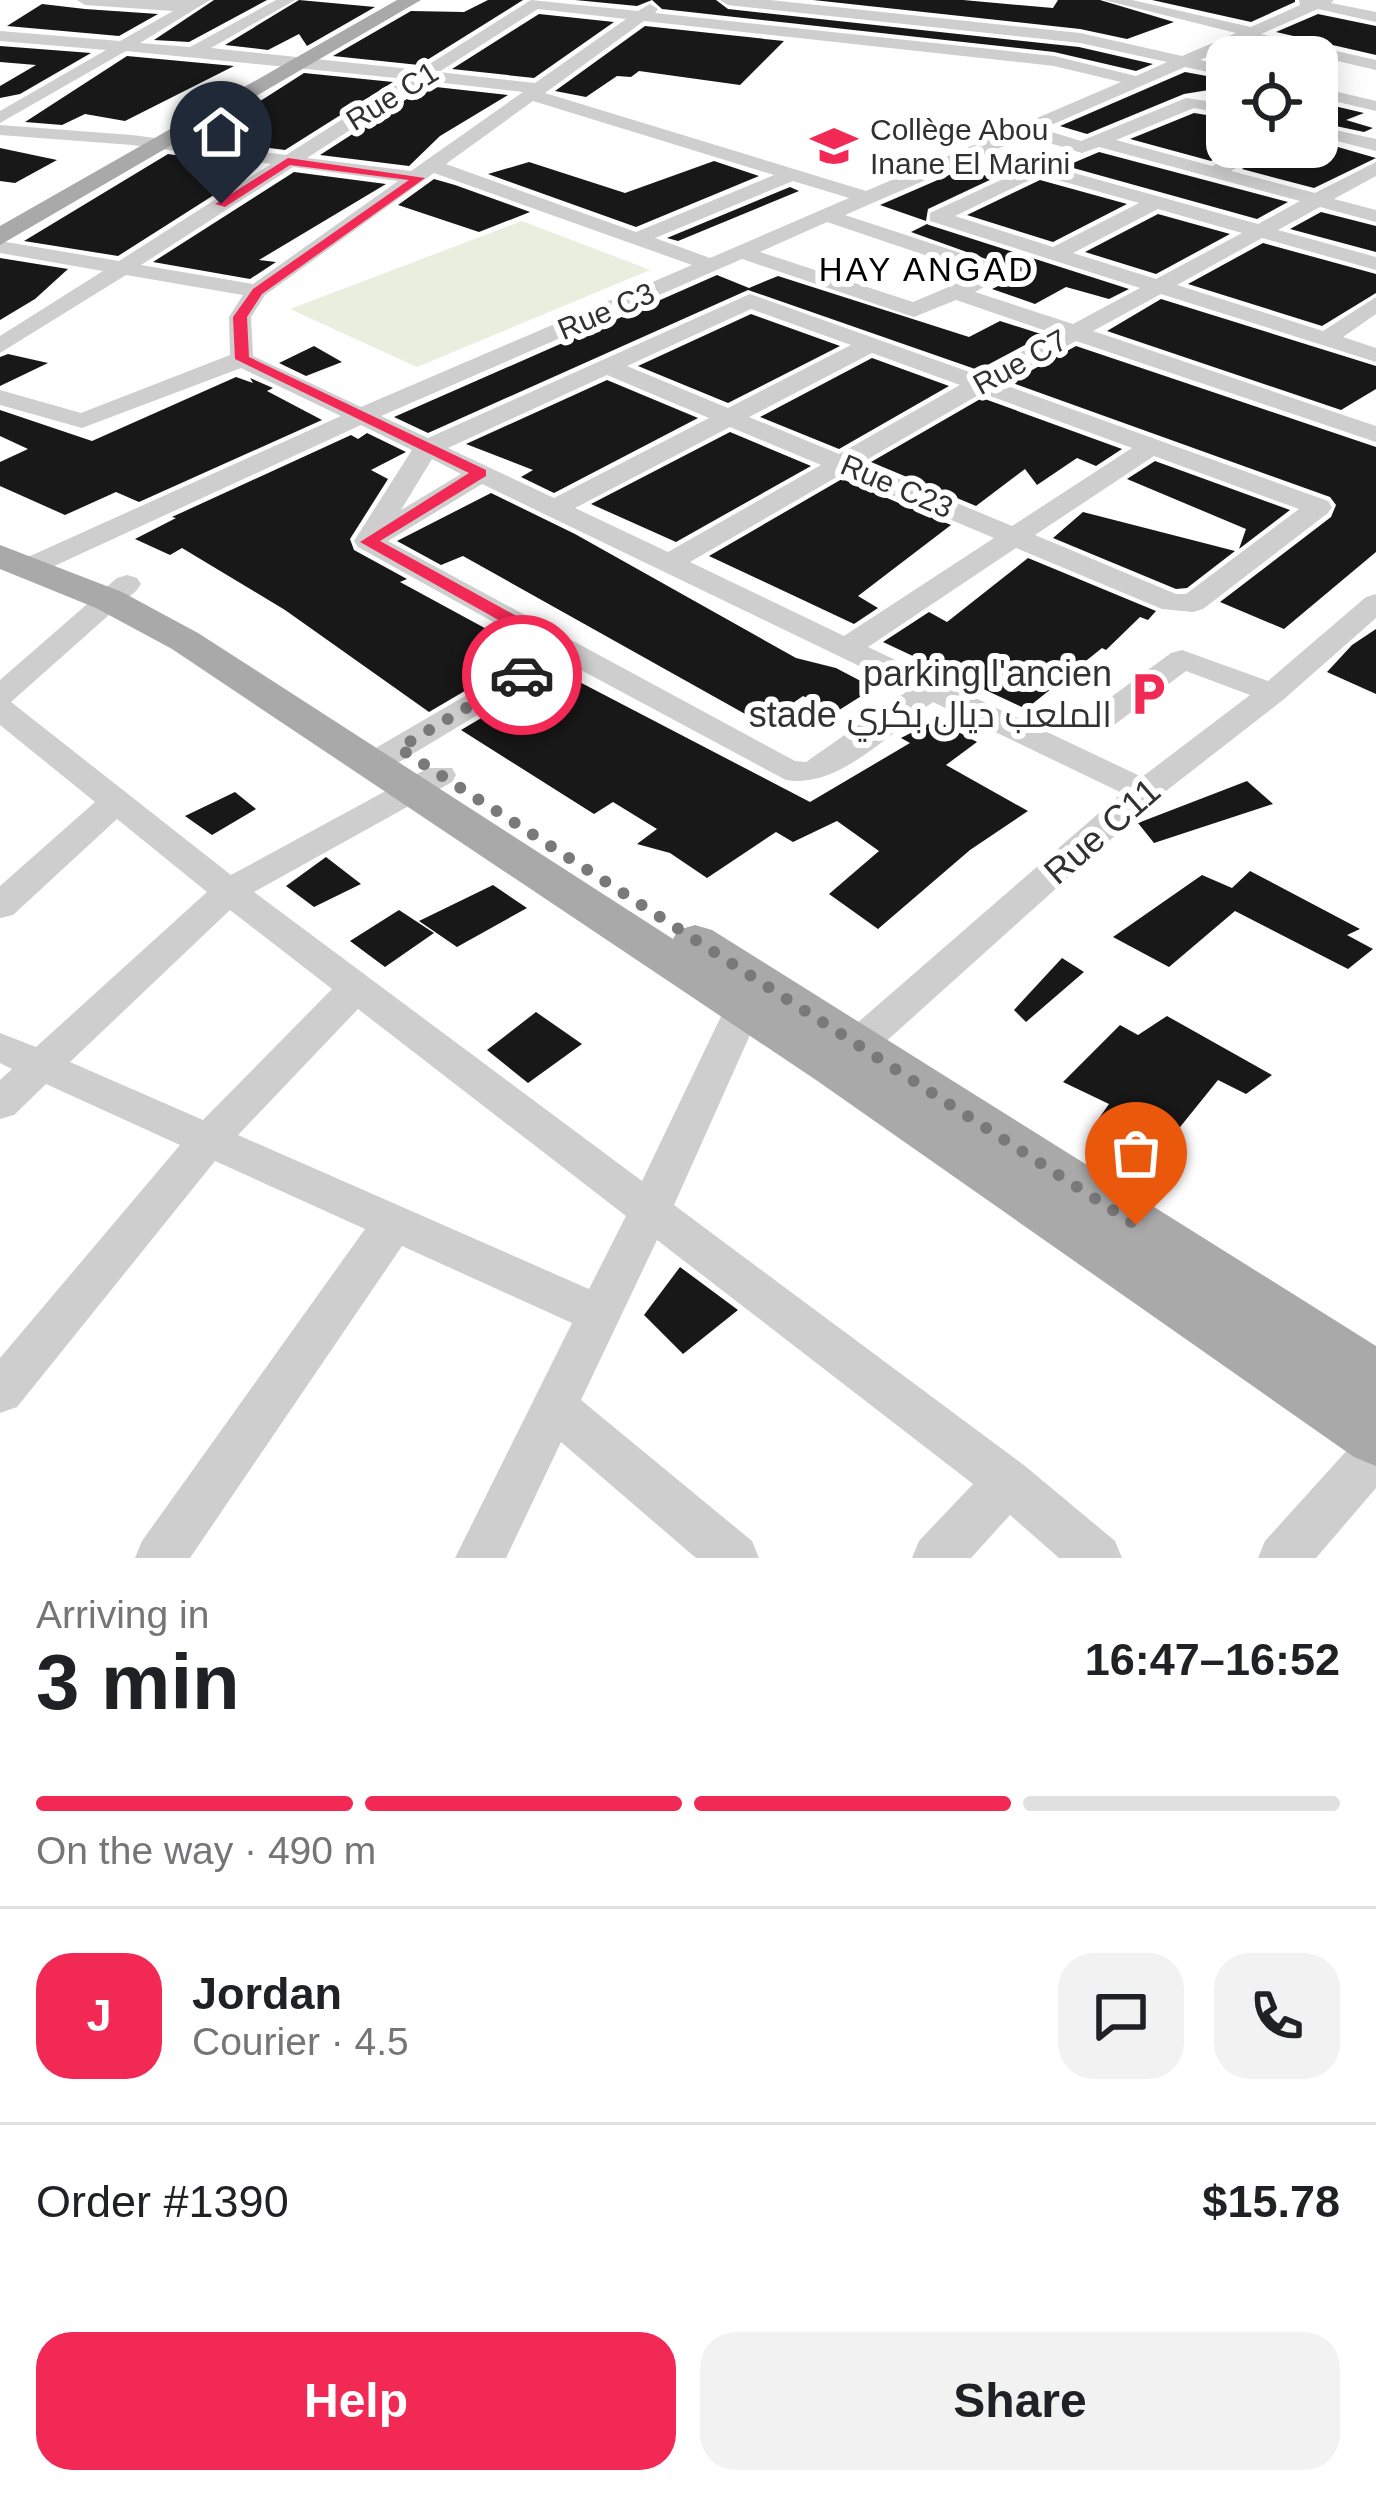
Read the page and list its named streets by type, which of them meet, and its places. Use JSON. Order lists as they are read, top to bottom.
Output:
{
  "streets": {
    "street": [
      "Rue C1",
      "Rue C3",
      "Rue C7",
      "Rue C23",
      "Rue C11"
    ]
  },
  "crossings": [
    ["Rue C7", "Rue C23"]
  ],
  "districts": ["HAY ANGAD"],
  "places": {
    "school or university": ["Collège Abou Inane El Marini"],
    "parking": ["parking l'ancien stade الملعب ديال بكري"]
  },
  "page": {
    "heading": ["3 min", "Arriving in", "16:47–16:52"],
    "panel": [
      "Jordan",
      "Courier · 4.5",
      "Order #1390",
      "$15.78"
    ],
    "bar": "On the way · 490 m",
    "round": "J",
    "buttons": ["Help", "Share"]
  }
}
